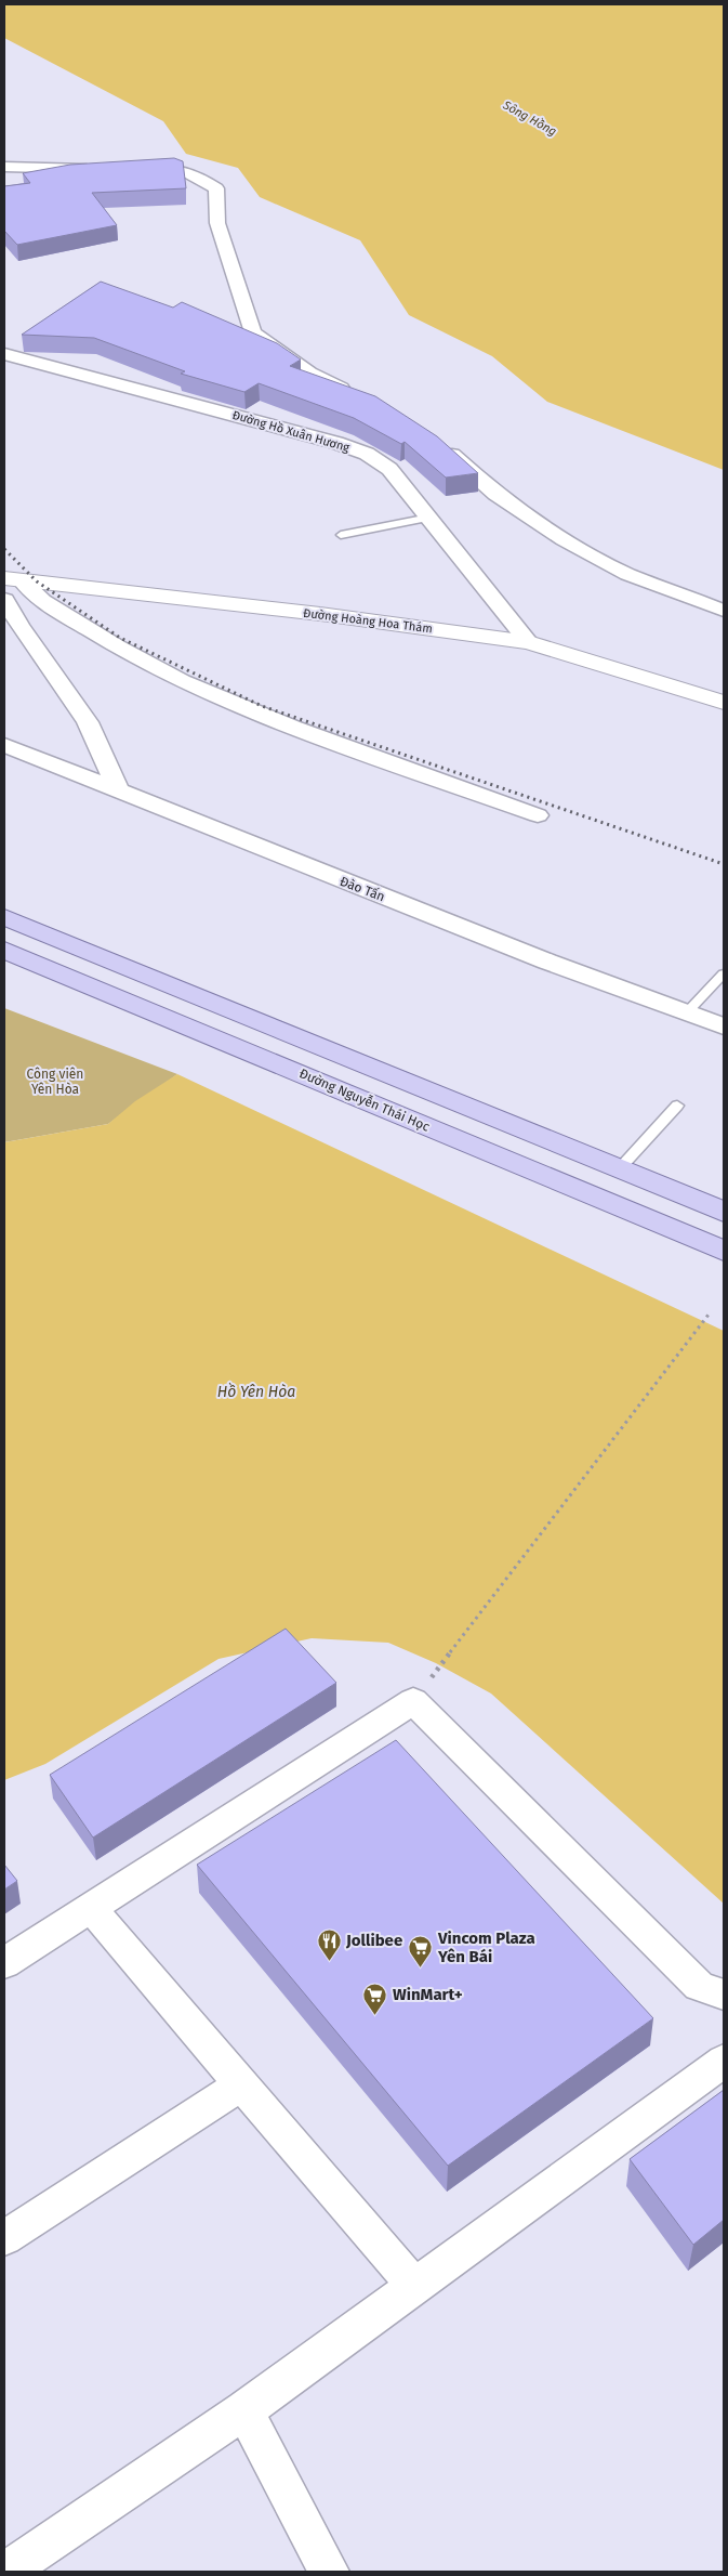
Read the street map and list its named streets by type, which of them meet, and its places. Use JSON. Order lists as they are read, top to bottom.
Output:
{
  "streets": {
    "main road": ["Đường Nguyễn Thái Học"],
    "street": ["Đường Hồ Xuân Hương", "Đường Hoàng Hoa Thám", "Đào Tấn"]
  },
  "crossings": [
    ["Đường Hồ Xuân Hương", "Đường Hoàng Hoa Thám"]
  ],
  "water": ["Sông Hồng", "Hồ Yên Hòa"],
  "parks": ["Công viên Yên Hòa"],
  "places": {
    "restaurant": ["Jollibee"],
    "supermarket": ["Vincom Plaza Yên Bái", "WinMart+"]
  }
}
